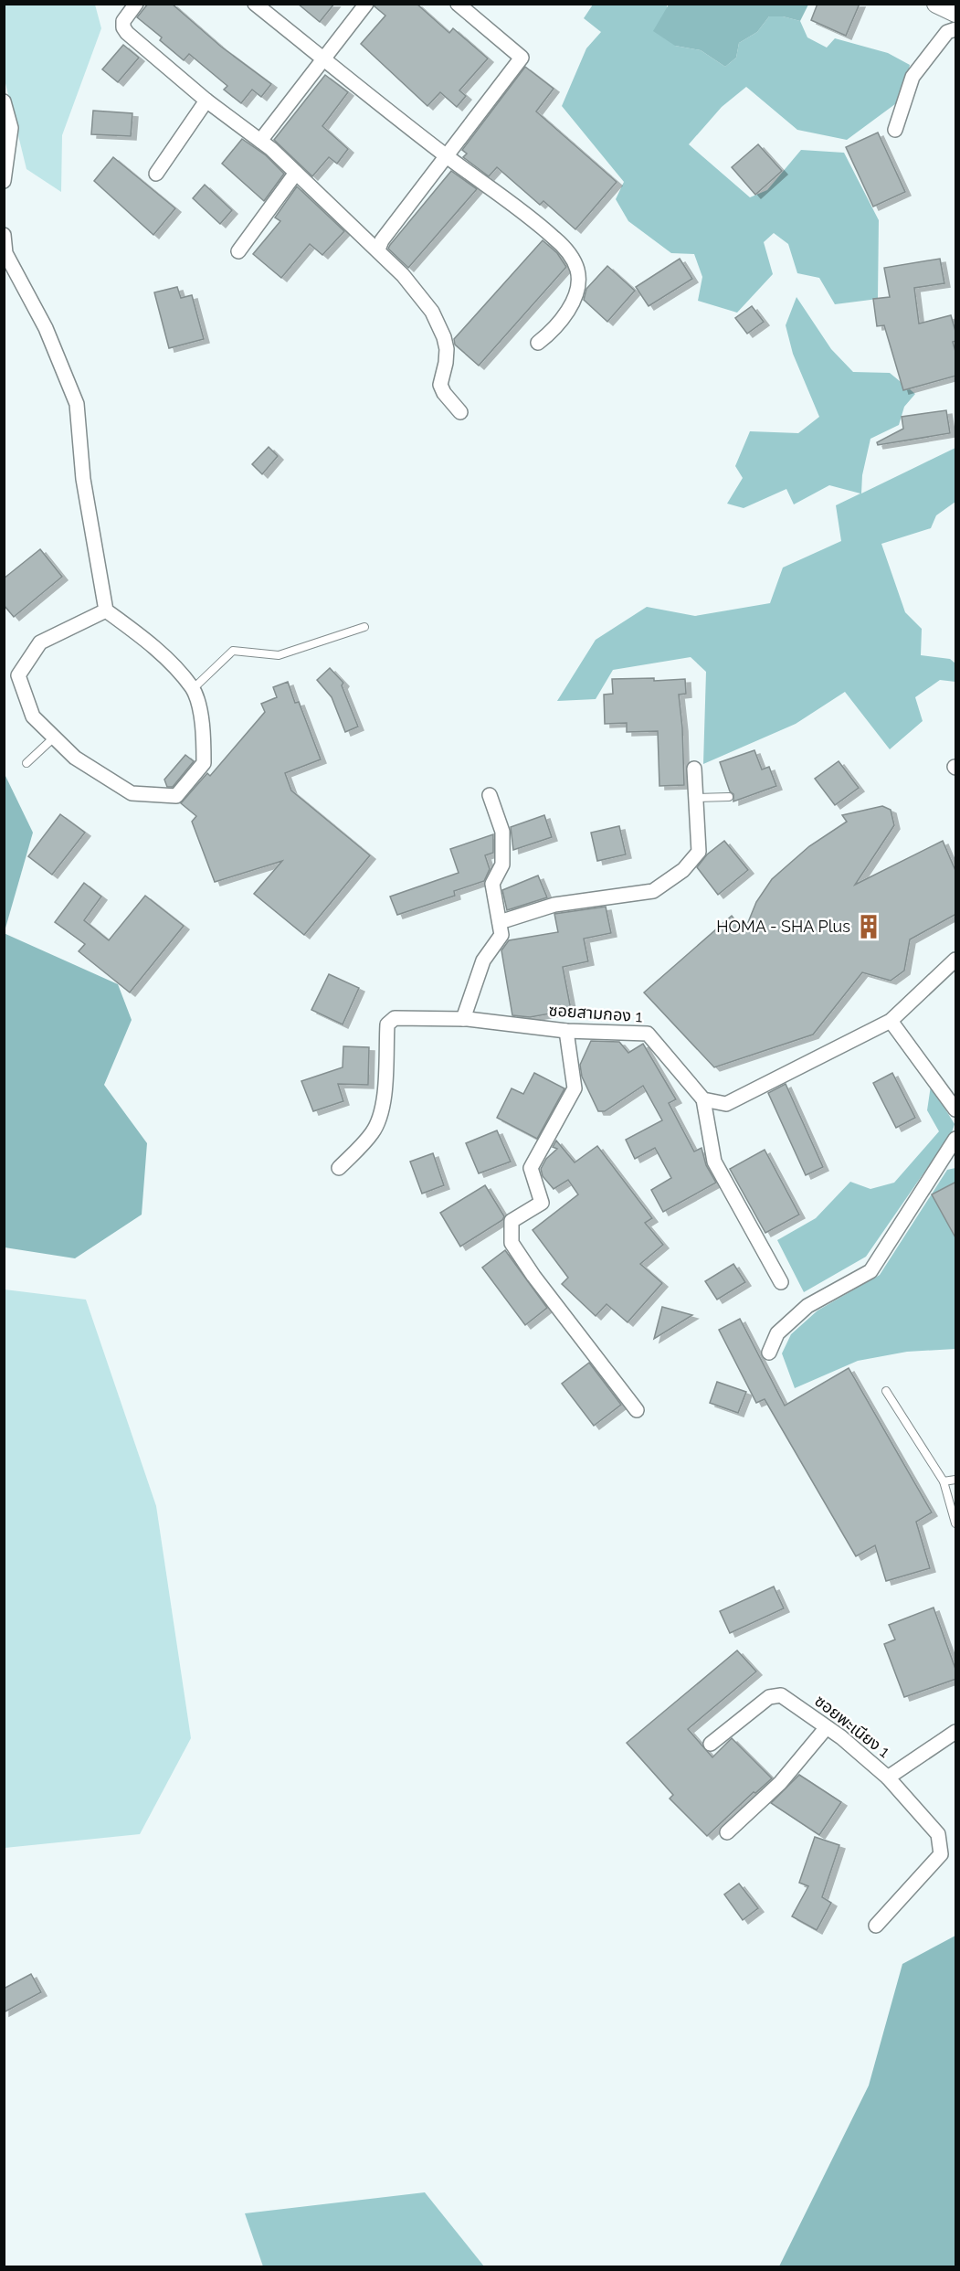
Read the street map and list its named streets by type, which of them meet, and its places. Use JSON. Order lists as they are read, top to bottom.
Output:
{
  "streets": {
    "street": ["ซอยสามกอง 1", "ซอยพะเนียง 1"]
  },
  "places": {
    "building": ["HOMA - SHA Plus"]
  }
}
